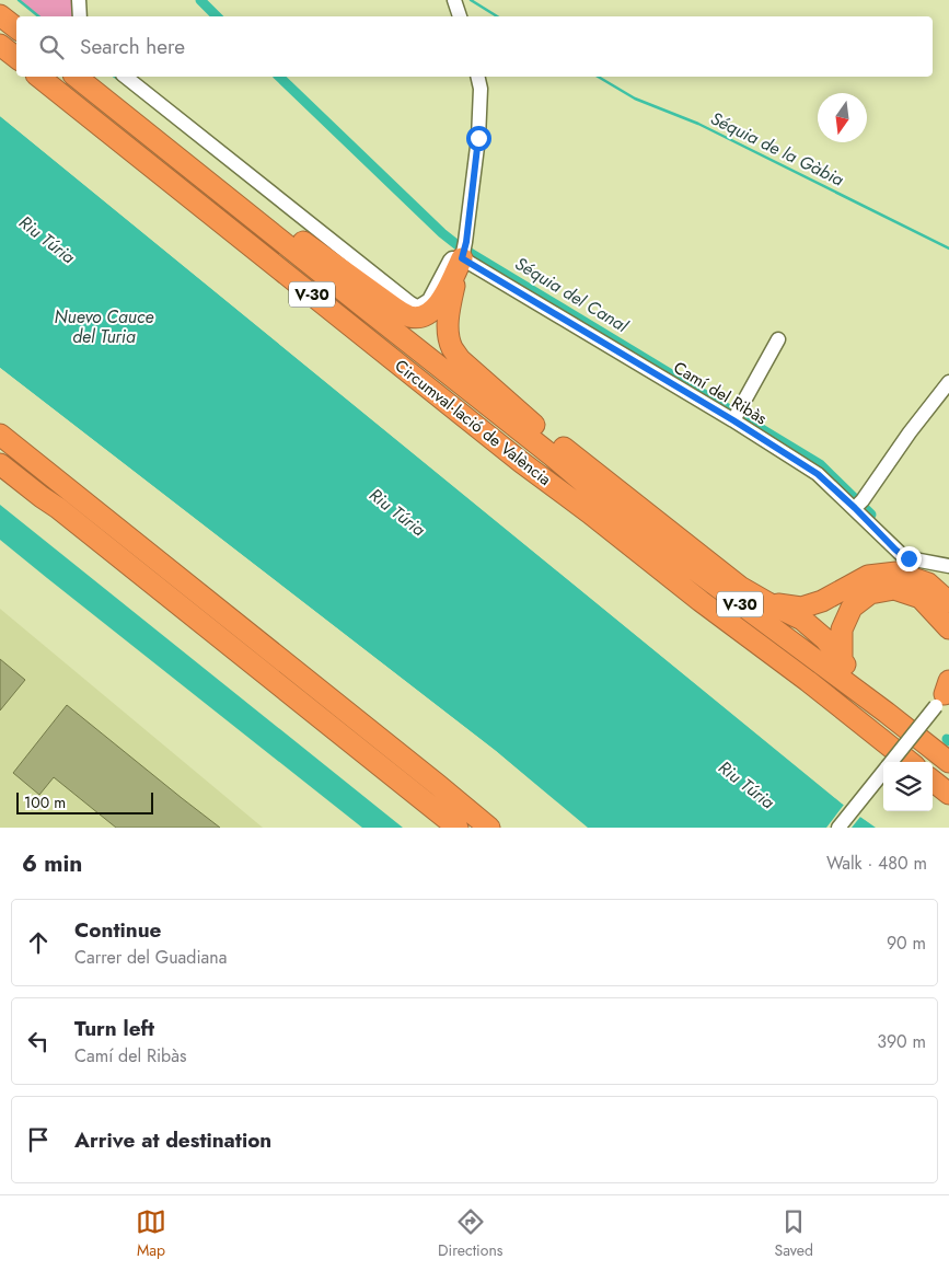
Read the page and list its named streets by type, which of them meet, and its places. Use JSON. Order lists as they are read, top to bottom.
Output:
{
  "streets": {
    "highway": ["V-30", "Circumval·lació de València"],
    "street": ["Camí del Ribàs"]
  },
  "water": [
    "Séquia de la Gàbia",
    "Riu Túria",
    "Séquia del Canal",
    "Nuevo Cauce del Turia"
  ],
  "scale_bar": "100 m",
  "north": "bottom",
  "page": {
    "search": "Search here",
    "scale": "100 m",
    "heading": ["6 min", "Walk · 480 m"],
    "list": [
      ["Continue", "Carrer del Guadiana", "90 m"],
      ["Turn left", "Camí del Ribàs", "390 m"],
      "Arrive at destination"
    ],
    "nav": ["Map", "Directions", "Saved"]
  }
}
